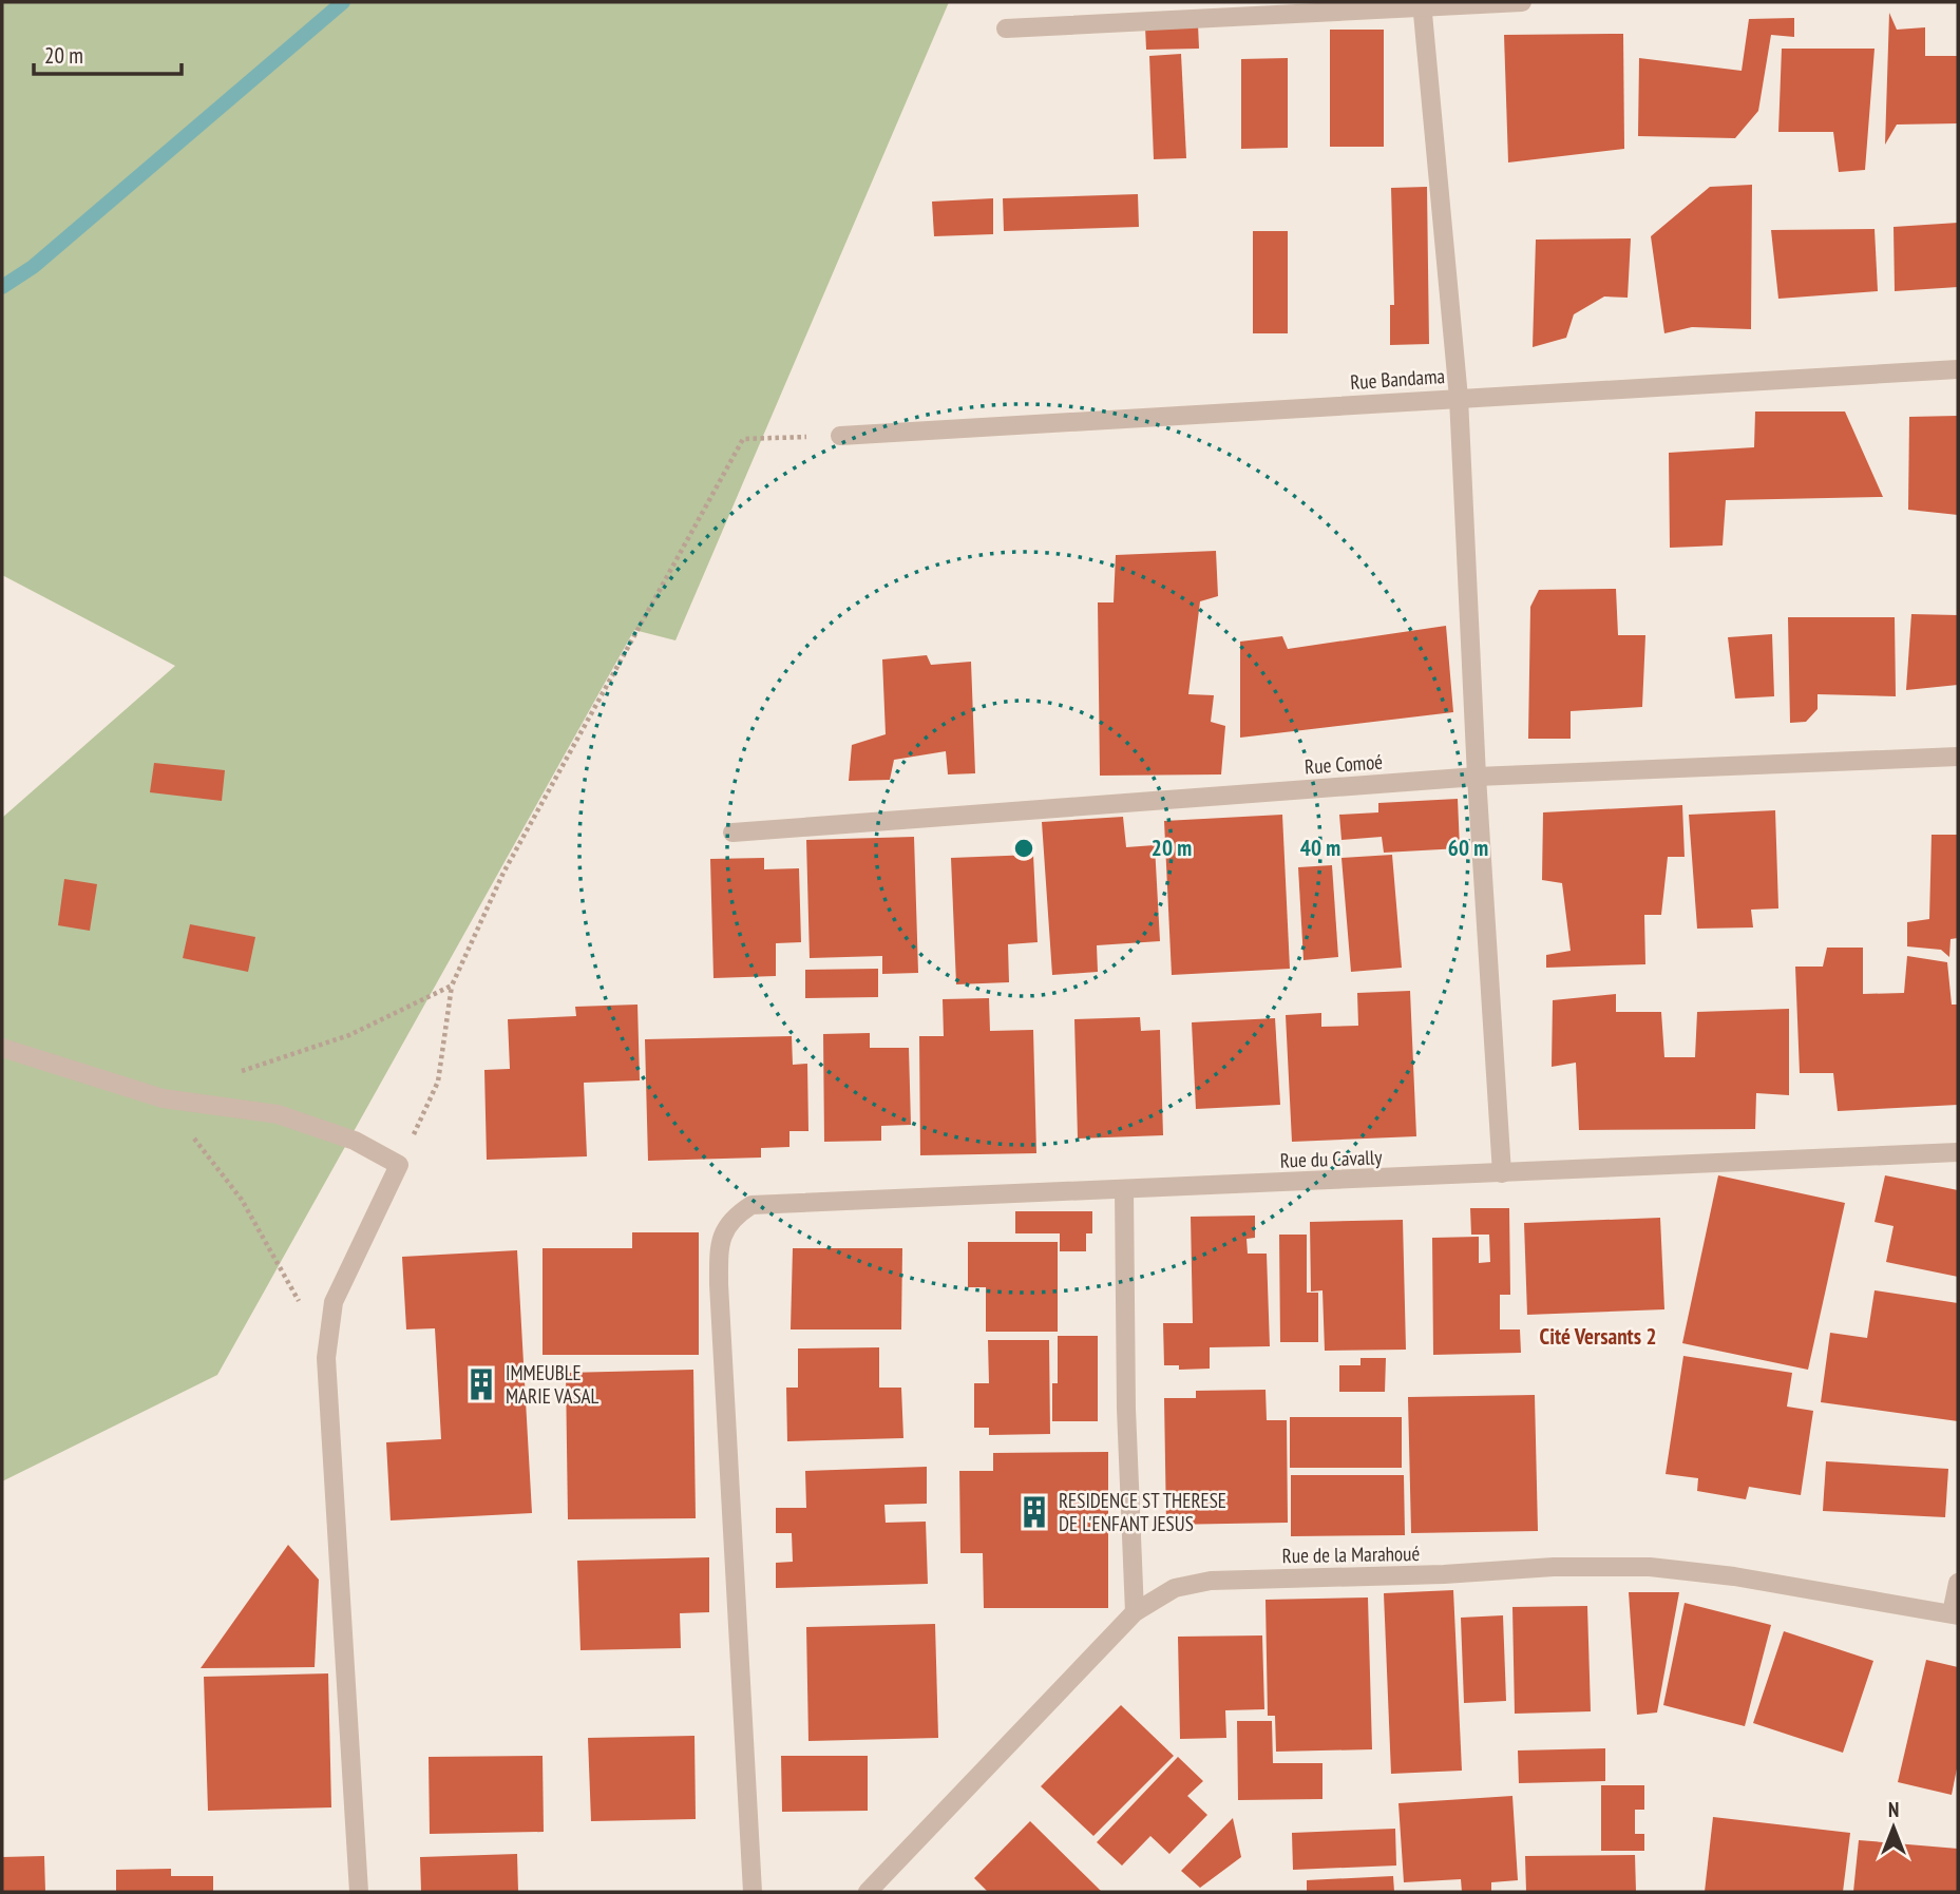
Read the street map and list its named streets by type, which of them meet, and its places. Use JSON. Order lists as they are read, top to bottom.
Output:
{
  "streets": {
    "street": [
      "Rue Bandama",
      "Rue Comoé",
      "Rue du Cavally",
      "Rue de la Marahoué"
    ]
  },
  "districts": ["Cité Versants 2"],
  "places": {
    "building": ["IMMEUBLE MARIE VASAL", "RESIDENCE ST THERESE DE L'ENFANT JESUS"]
  },
  "scale_bar": "20 m",
  "north": "top",
  "rings": ["20 m", "40 m", "60 m"]
}
